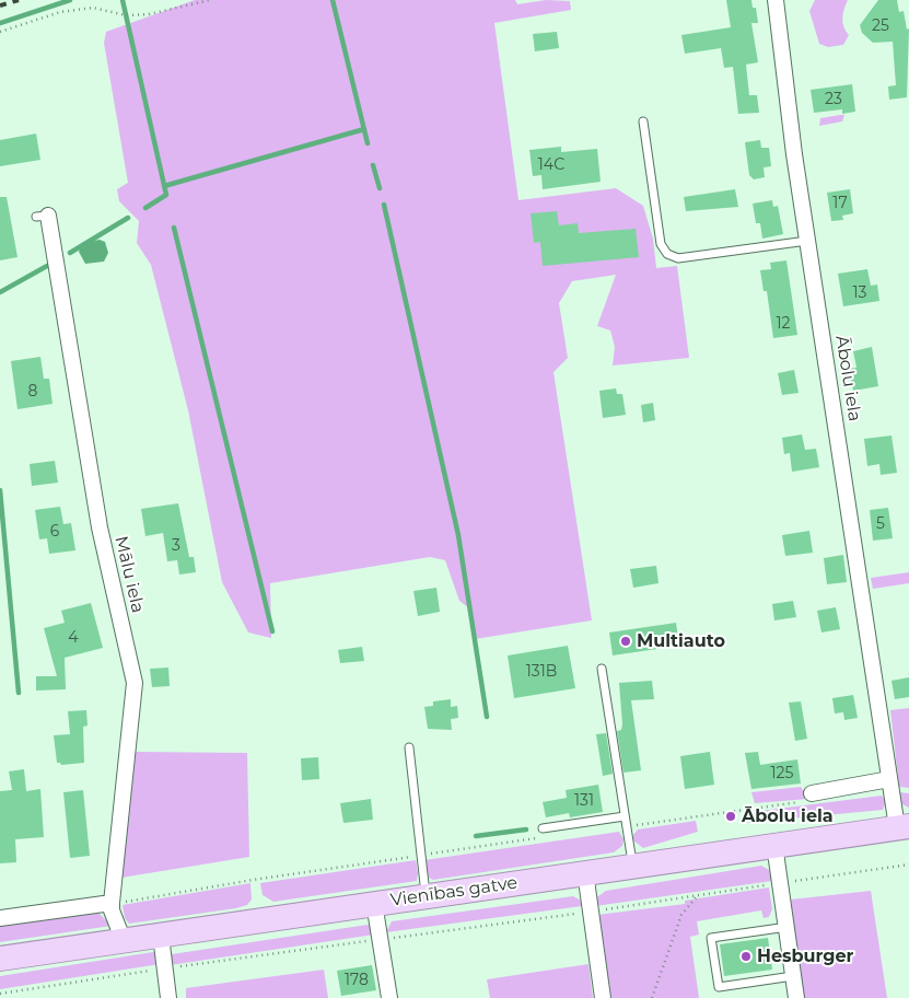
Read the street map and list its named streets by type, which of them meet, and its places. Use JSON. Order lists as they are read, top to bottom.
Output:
{
  "streets": {
    "highway": ["Vienības gatve"],
    "street": ["Ābolu iela", "Mālu iela"]
  },
  "crossings": [
    ["Ābolu iela", "Vienības gatve"],
    ["Mālu iela", "Vienības gatve"]
  ],
  "places": ["Multiauto", "Ābolu iela", "Hesburger"],
  "house_numbers": [
    "25",
    "23",
    "14C",
    "17",
    "13",
    "12",
    "8",
    "5",
    "6",
    "3",
    "4",
    "131B",
    "125",
    "131",
    "178"
  ]
}
